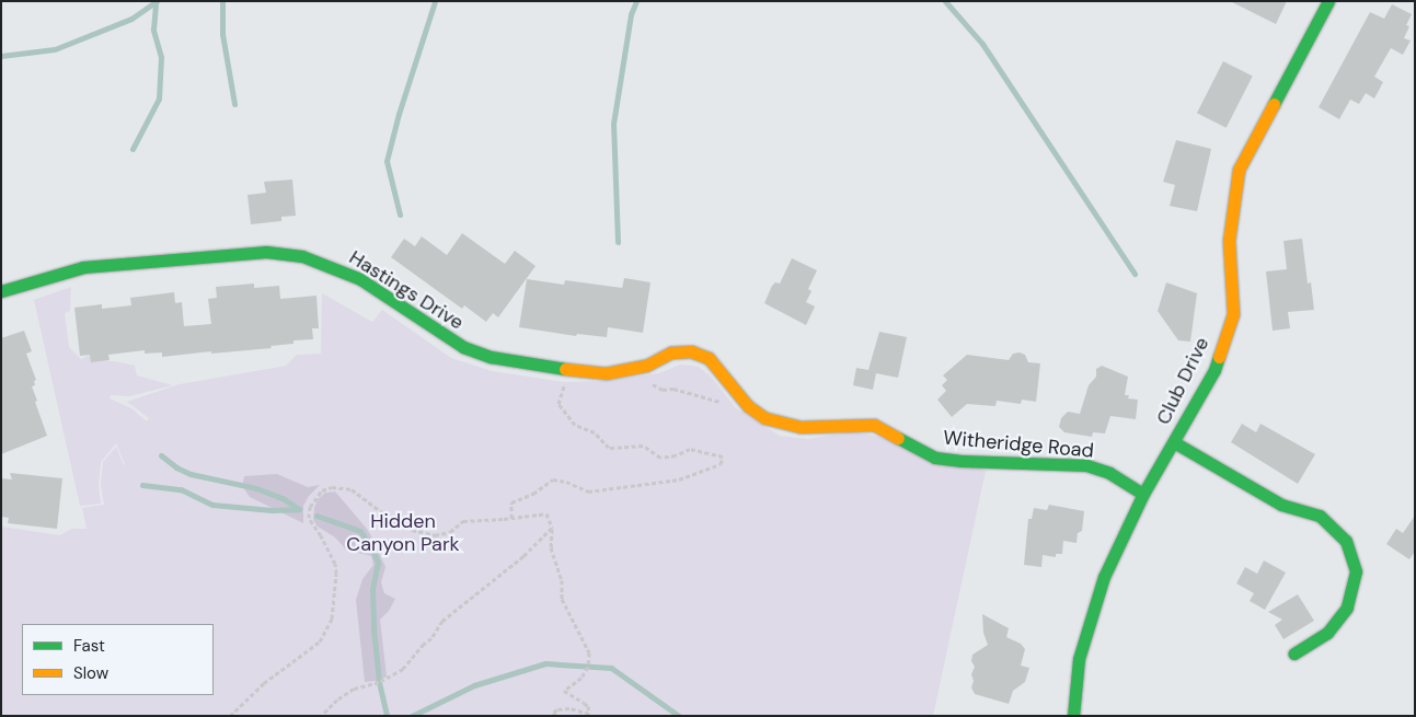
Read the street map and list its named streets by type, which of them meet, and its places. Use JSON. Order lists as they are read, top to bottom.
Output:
{
  "streets": {
    "street": ["Hastings Drive", "Club Drive", "Witheridge Road"]
  },
  "crossings": [
    ["Hastings Drive", "Witheridge Road"],
    ["Club Drive", "Witheridge Road"]
  ],
  "parks": ["Hidden Canyon Park"],
  "legend": ["Fast", "Slow"]
}
